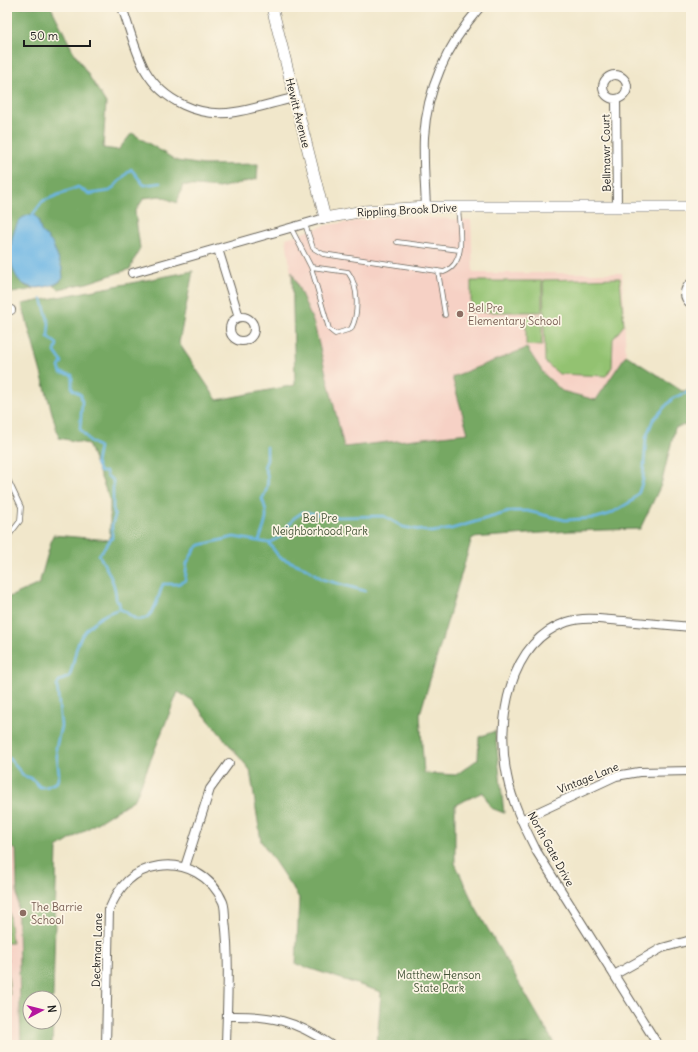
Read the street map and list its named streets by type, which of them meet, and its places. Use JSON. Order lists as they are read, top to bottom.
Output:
{
  "streets": {
    "street": [
      "Hewitt Avenue",
      "Bellmawr Court",
      "Rippling Brook Drive",
      "Vintage Lane",
      "North Gate Drive",
      "Deckman Lane"
    ]
  },
  "crossings": [
    ["Hewitt Avenue", "Rippling Brook Drive"],
    ["Bellmawr Court", "Rippling Brook Drive"],
    ["Vintage Lane", "North Gate Drive"]
  ],
  "parks": ["Bel Pre Neighborhood Park", "Matthew Henson State Park"],
  "places": ["Bel Pre Elementary School", "The Barrie School"],
  "scale_bar": "50 m",
  "north": "right"
}
